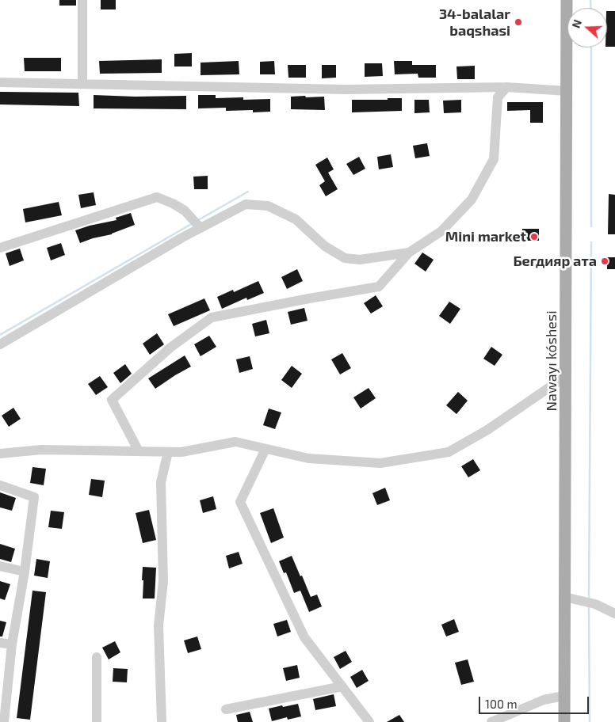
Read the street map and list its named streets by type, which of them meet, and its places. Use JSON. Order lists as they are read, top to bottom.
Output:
{
  "streets": {
    "main road": ["Nawayı kóshesi"]
  },
  "places": ["34-balalar baqshasi", "Mini market", "Бегдияр ата"],
  "scale_bar": "100 m",
  "north": "left"
}
